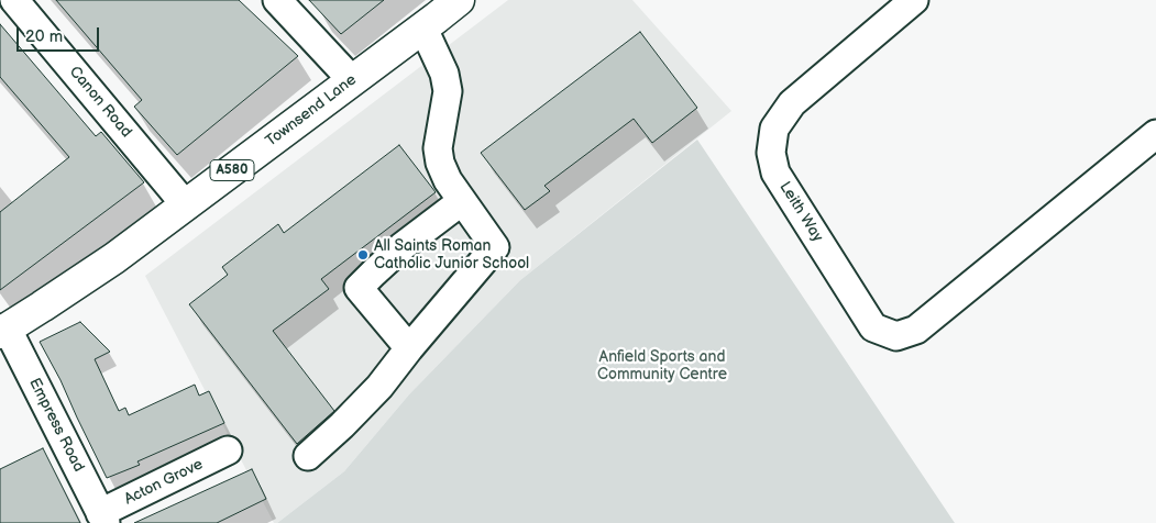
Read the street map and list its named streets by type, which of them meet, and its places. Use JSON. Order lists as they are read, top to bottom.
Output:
{
  "streets": {
    "main road": ["Townsend Lane", "A580"],
    "street": [
      "Canon Road",
      "Leith Way",
      "Empress Road",
      "Acton Grove"
    ]
  },
  "crossings": [
    ["Canon Road", "Townsend Lane"],
    ["Townsend Lane", "Empress Road"],
    ["Empress Road", "Acton Grove"]
  ],
  "parks": ["Anfield Sports and Community Centre"],
  "places": ["All Saints Roman Catholic Junior School"],
  "scale_bar": "20 m"
}
